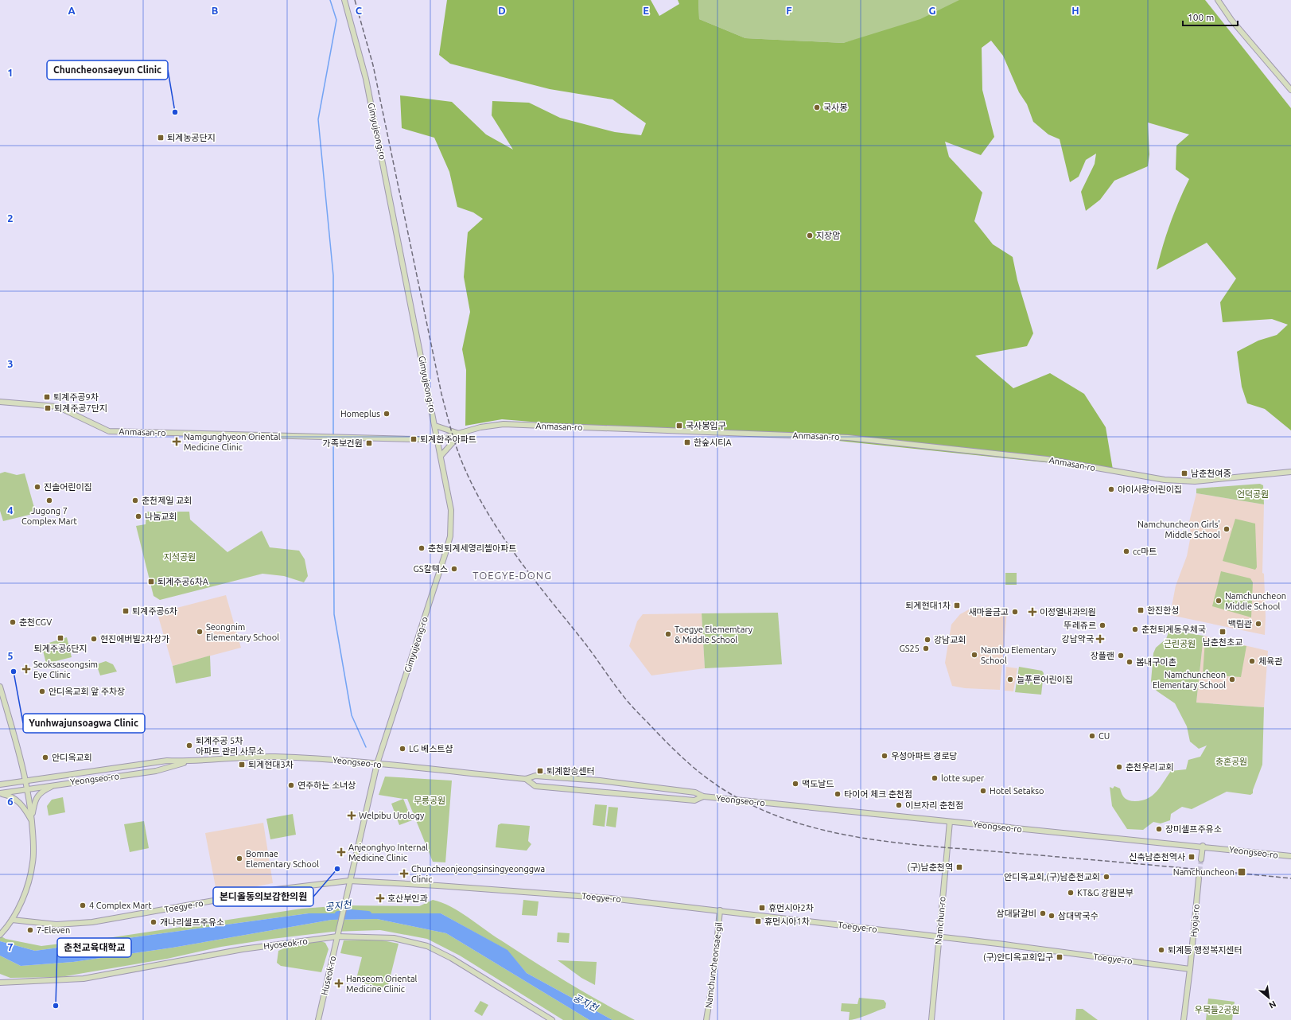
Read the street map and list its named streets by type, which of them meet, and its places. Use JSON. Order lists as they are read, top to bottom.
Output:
{
  "streets": {
    "street": [
      "Gimyujeong-ro",
      "Anmasan-ro",
      "Yeongseo-ro",
      "Toegye-ro",
      "Namchun-ro",
      "Hyoja-ro",
      "Hyoseok-ro",
      "Namchuncheonsae-gil",
      "Huseok-ro"
    ]
  },
  "crossings": [
    ["Gimyujeong-ro", "Anmasan-ro"],
    ["Gimyujeong-ro", "Yeongseo-ro"],
    ["Yeongseo-ro", "Namchun-ro"],
    ["Toegye-ro", "Namchun-ro"],
    ["Toegye-ro", "Hyoja-ro"],
    ["Toegye-ro", "Namchuncheonsae-gil"],
    ["Toegye-ro", "Huseok-ro"],
    ["Hyoseok-ro", "Huseok-ro"]
  ],
  "districts": ["TOEGYE-DONG"],
  "water": ["공지천"],
  "parks": [
    "언덕공원",
    "지석공원",
    "근린공원",
    "충혼공원",
    "무릉공원",
    "우묵들2공원"
  ],
  "places": {
    "other": [
      "국사봉",
      "Chuncheonsaeyun Clinic",
      "지장암",
      "Homeplus",
      "진솔어린이집",
      "아이사랑어린이집",
      "Jugong 7 Complex Mart",
      "춘천제일 교회",
      "나눔교회",
      "Namchuncheon Girls' Middle School",
      "춘천퇴계세영리첼아파트",
      "cc마트",
      "GS칼텍스",
      "Namchuncheon Middle School",
      "새마을금고",
      "춘천CGV",
      "백림관",
      "뚜레쥬르",
      "춘천퇴계동우체국",
      "Seongnim Elementary School",
      "Toegye Elememtary & Middle School",
      "현진에버빌2차상가",
      "강남교회",
      "GS25",
      "Nambu Elementary School",
      "장플랜",
      "체육관",
      "봄내구이촌",
      "Yunhwajunsoagwa Clinic",
      "늘푸른어린이집",
      "Namchuncheon Elementary School",
      "안디옥교회 앞 주차장",
      "CU",
      "퇴계주공 5차 아파트 관리 사무소",
      "LG 베스트샵",
      "우성아파트 경로당",
      "안디옥교회",
      "춘천우리교회",
      "lotte super",
      "맥도날드",
      "연주하는 소녀상",
      "Hotel Setakso",
      "타이어 체크 춘천점",
      "이브자리 춘천점",
      "장미셀프주유소",
      "Bomnae Elementary School",
      "본디올동의보감한의원",
      "안디옥교회,(구)남춘천교회",
      "KT&G 강원본부",
      "4 Complex Mart",
      "삼대닭갈비",
      "삼대막국수",
      "개나리셀프주유소",
      "7-Eleven",
      "퇴계동 행정복지센터",
      "춘천교육대학교"
    ],
    "transit": [
      "퇴계농공단지",
      "퇴계주공9차",
      "퇴계주공7단지",
      "국사봉입구",
      "퇴계한주아파트",
      "한숲시티A",
      "가족보건원",
      "남춘천여중",
      "퇴계주공6차A",
      "퇴계현대1차",
      "한진한성",
      "퇴계주공6차",
      "남춘천초교",
      "퇴계주공6단지",
      "퇴계현대3차",
      "퇴계환승센터",
      "신축남춘천역사",
      "(구)남춘천역",
      "Namchuncheon",
      "휴먼시아2차",
      "휴먼시아1차",
      "(구)안디옥교회입구"
    ],
    "health": [
      "Namgunghyeon Oriental Medicine Clinic",
      "이정열내과의원",
      "강남약국",
      "Seoksaseongsim Eye Clinic",
      "Welpibu Urology",
      "Anjeonghyo Internal Medicine Clinic",
      "Chuncheonjeongsinsingyeonggwa Clinic",
      "호산부인과",
      "Hanseom Oriental Medicine Clinic"
    ]
  },
  "scale_bar": "100 m",
  "north": "bottom right",
  "grid": {
    "columns": [
      "A",
      "B",
      "C",
      "D",
      "E",
      "F",
      "G",
      "H"
    ],
    "rows": [
      "1",
      "2",
      "3",
      "4",
      "5",
      "6",
      "7"
    ]
  }
}
